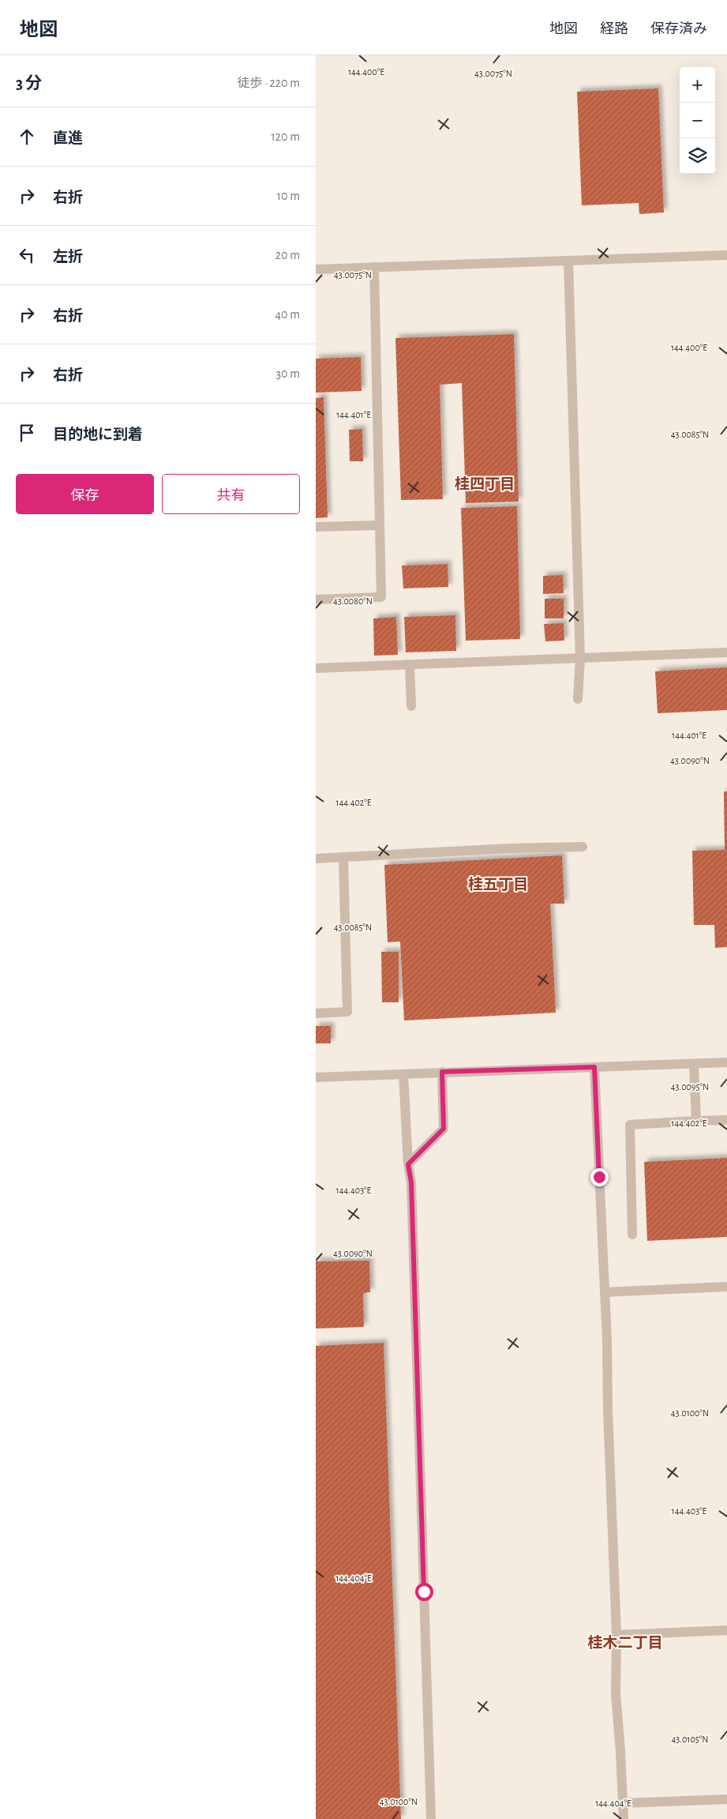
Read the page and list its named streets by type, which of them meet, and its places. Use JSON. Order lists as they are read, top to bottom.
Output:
{
  "districts": ["桂四丁目", "桂五丁目", "桂木二丁目"],
  "page": {
    "header": "地図",
    "nav": ["地図", "経路", "保存済み"],
    "heading": ["3 分", "徒歩 · 220 m"],
    "map_buttons": ["+", "−"],
    "list": [
      ["直進", "120 m"],
      ["右折", "10 m"],
      ["左折", "20 m"],
      ["右折", "40 m"],
      ["右折", "30 m"],
      "目的地に到着"
    ],
    "buttons": ["保存", "共有"]
  },
  "coordinates": [
    "144.400°E",
    "43.0075°N",
    "144.401°E",
    "43.0085°N",
    "43.0080°N",
    "43.0090°N",
    "144.402°E",
    "43.0095°N",
    "144.403°E",
    "43.0100°N",
    "144.404°E",
    "43.0105°N"
  ]
}
